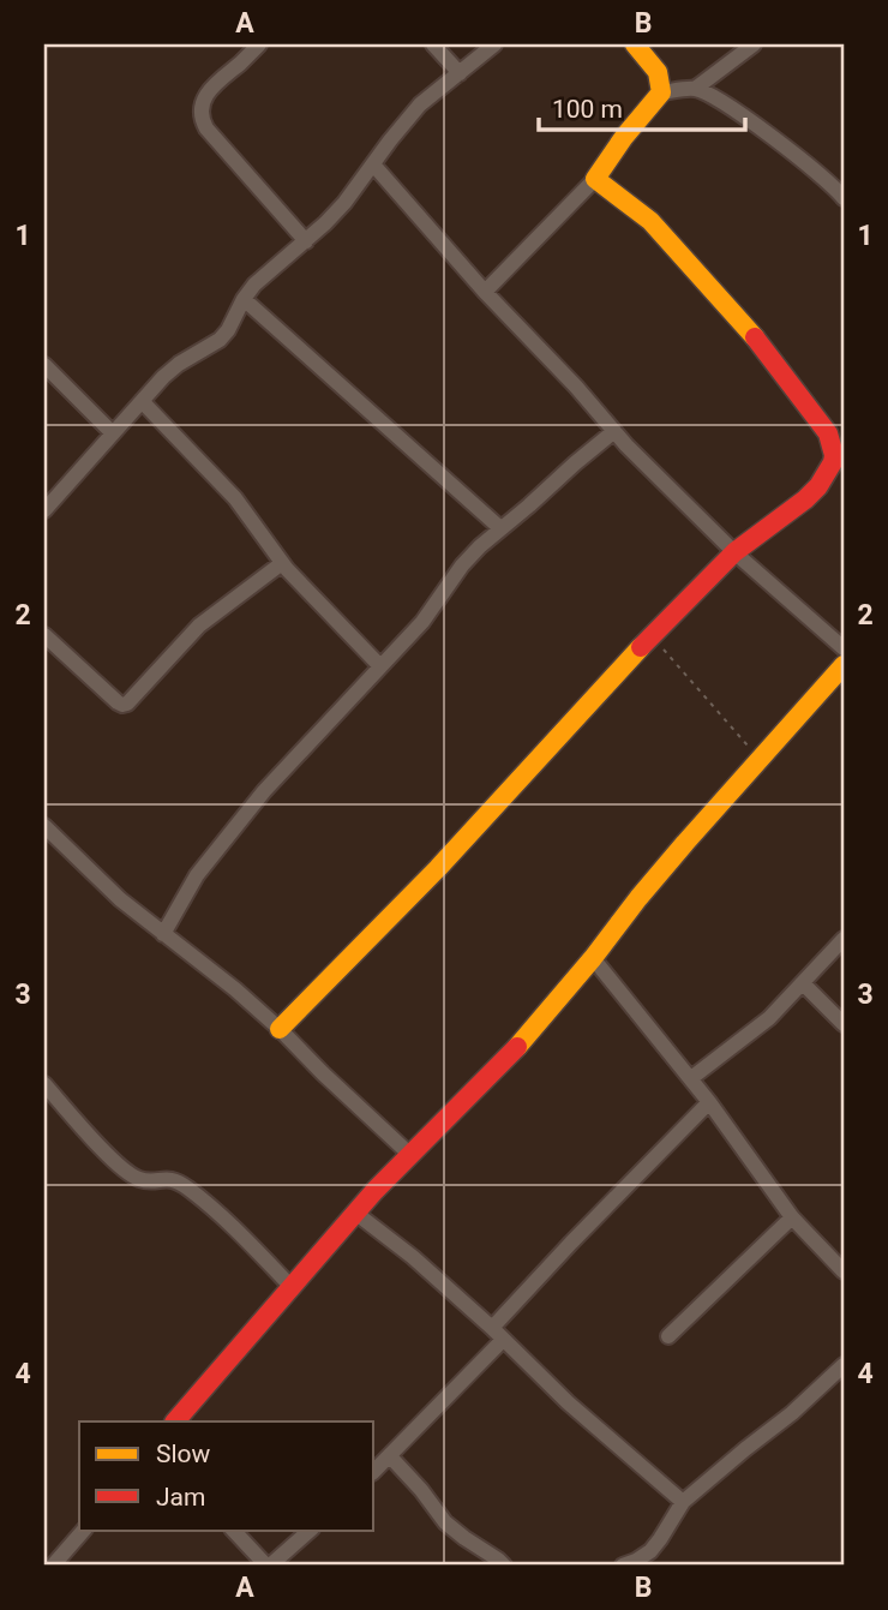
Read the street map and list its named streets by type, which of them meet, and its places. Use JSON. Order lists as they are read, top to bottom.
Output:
{
  "legend": ["Slow", "Jam"],
  "scale_bar": "100 m",
  "grid": {
    "columns": ["A", "B"],
    "rows": [
      "1",
      "2",
      "3",
      "4"
    ]
  }
}
